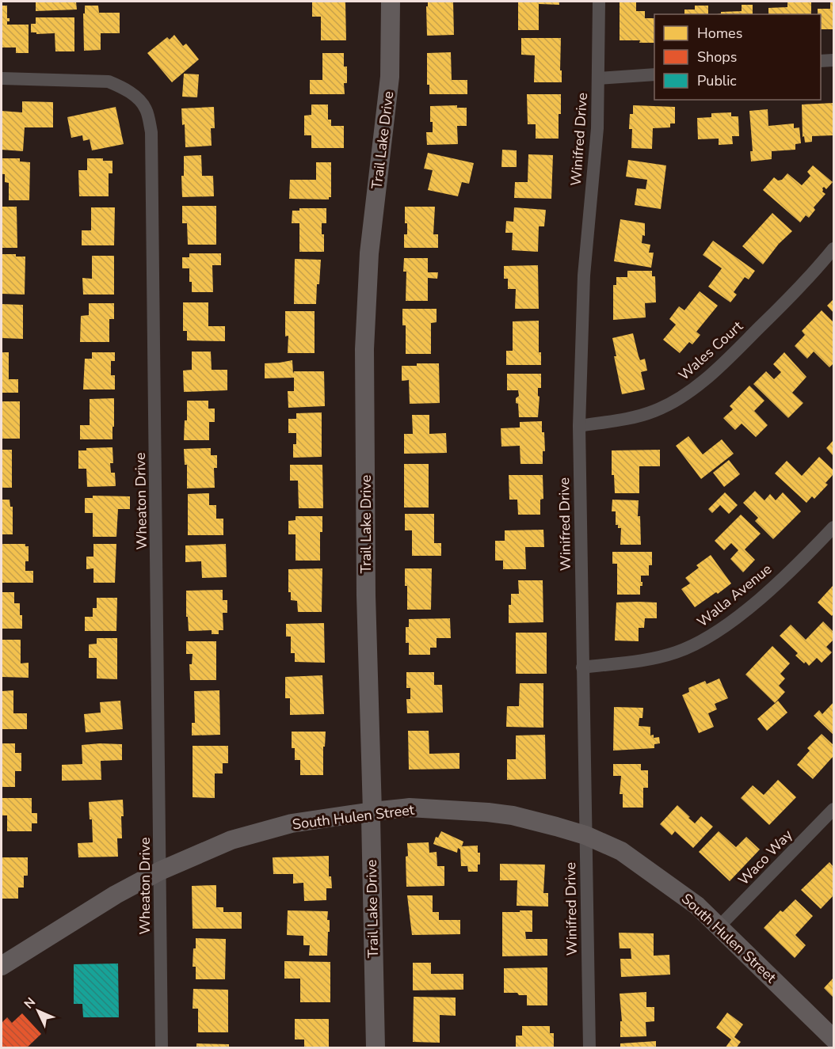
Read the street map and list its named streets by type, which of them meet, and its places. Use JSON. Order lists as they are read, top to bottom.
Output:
{
  "streets": {
    "street": [
      "Winifred Drive",
      "Trail Lake Drive",
      "Wales Court",
      "Wheaton Drive",
      "Walla Avenue",
      "South Hulen Street",
      "Waco Way"
    ]
  },
  "crossings": [
    ["Winifred Drive", "Wales Court"],
    ["Winifred Drive", "Walla Avenue"],
    ["Winifred Drive", "South Hulen Street"],
    ["Trail Lake Drive", "South Hulen Street"],
    ["Wheaton Drive", "South Hulen Street"],
    ["South Hulen Street", "Waco Way"]
  ],
  "legend": ["Homes", "Shops", "Public"],
  "north": "top left"
}
